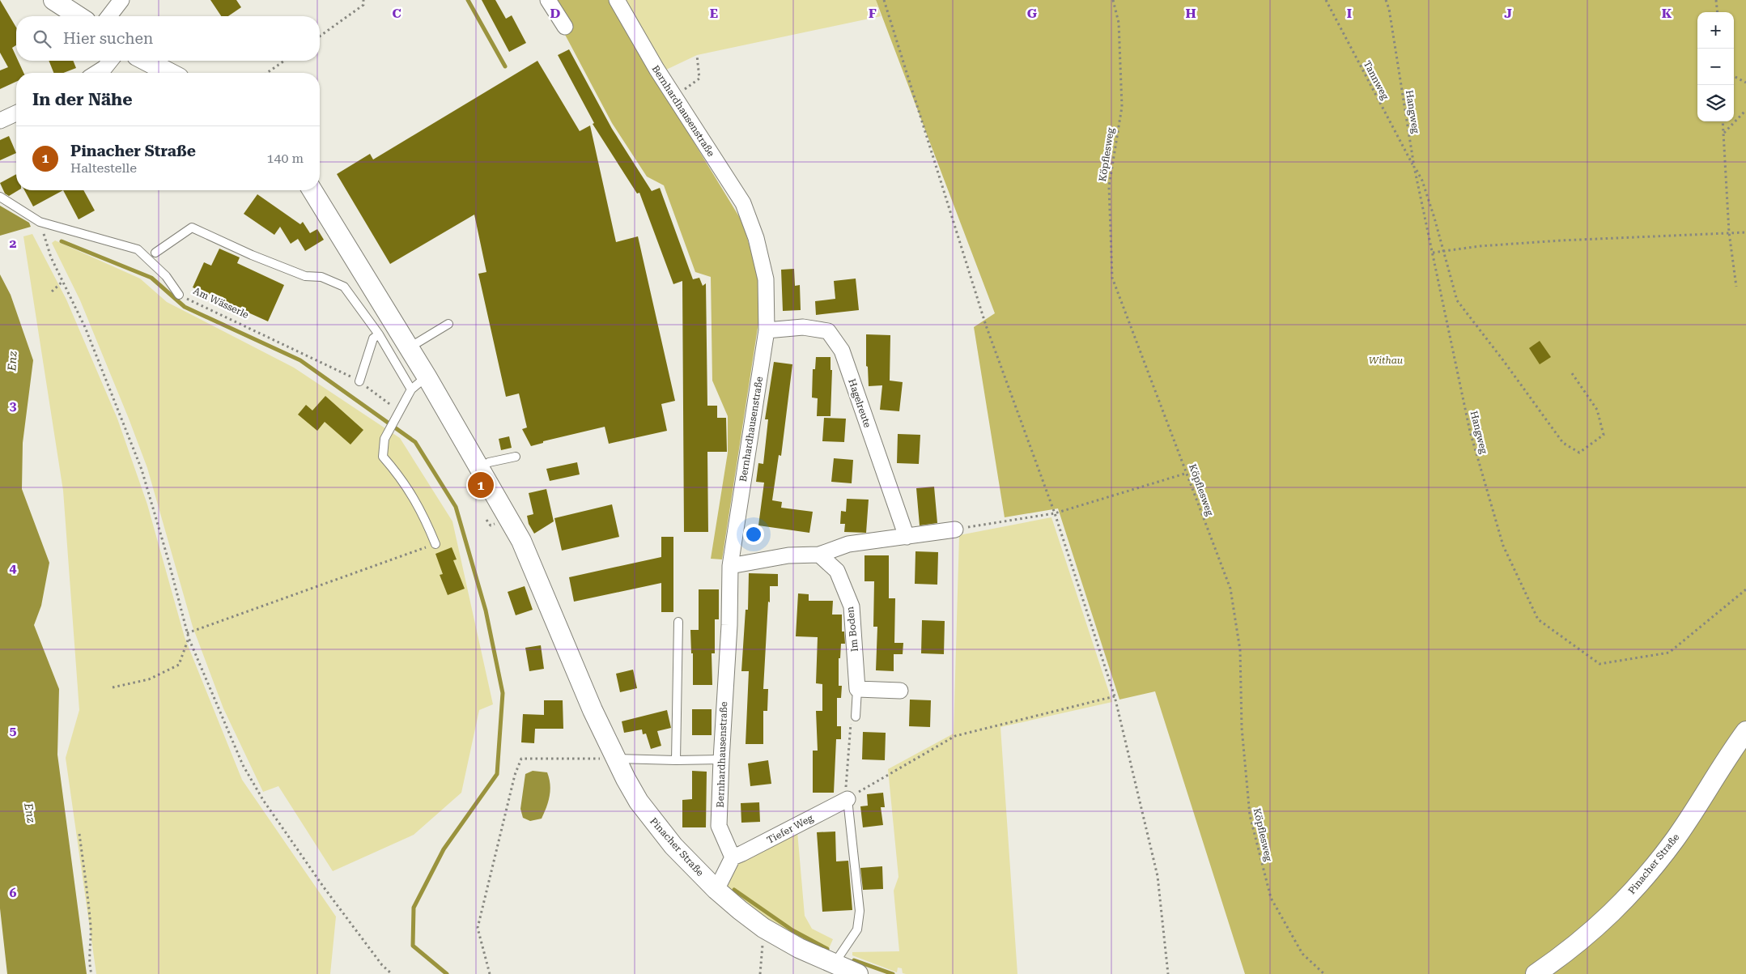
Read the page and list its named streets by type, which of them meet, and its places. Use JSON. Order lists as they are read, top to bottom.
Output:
{
  "streets": {
    "street": [
      "Bernhardhausenstraße",
      "Hagelreute",
      "Im Boden",
      "Tiefer Weg",
      "Pinacher Straße"
    ],
    "lane": ["Am Wässerle"],
    "path": ["Tannweg", "Hangweg", "Köpflesweg"]
  },
  "crossings": [
    ["Tannweg", "Hangweg"],
    ["Bernhardhausenstraße", "Hagelreute"],
    ["Bernhardhausenstraße", "Tiefer Weg"]
  ],
  "water": ["Enz"],
  "parks": ["Withau"],
  "page": {
    "map_buttons": ["+", "−"],
    "search": "Hier suchen",
    "heading": "In der Nähe",
    "list": [
      {
        "mark": "1",
        "name": "Pinacher Straße",
        "note": "Haltestelle",
        "value": "140 m"
      }
    ],
    "pins": "1"
  },
  "grid": {
    "columns": [
      "C",
      "D",
      "E",
      "F",
      "G",
      "H",
      "I",
      "J",
      "K"
    ],
    "rows": [
      "2",
      "3",
      "4",
      "5",
      "6"
    ]
  }
}
